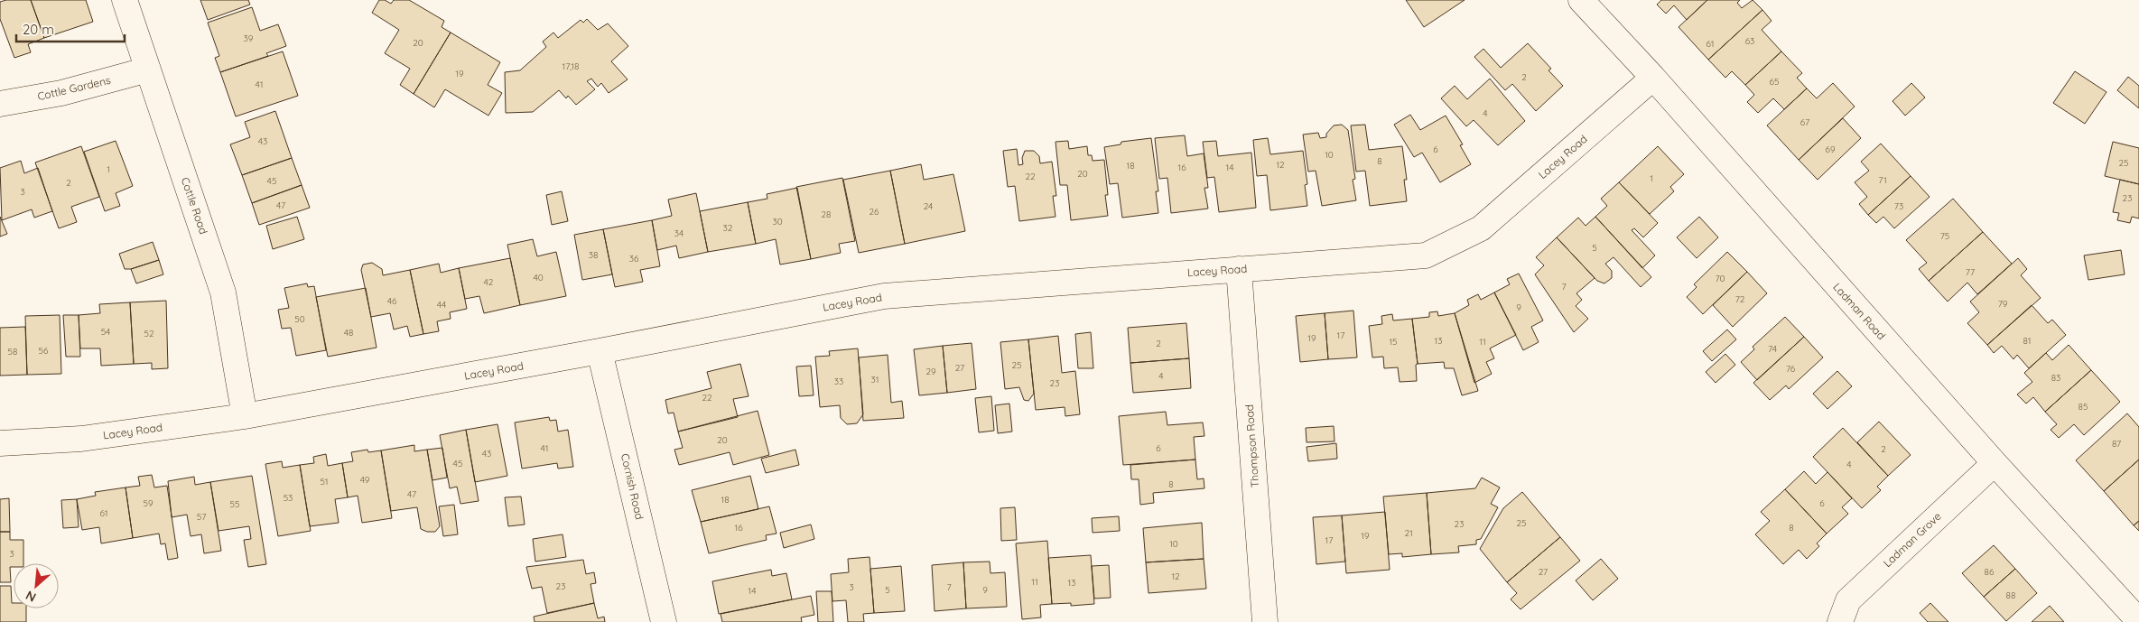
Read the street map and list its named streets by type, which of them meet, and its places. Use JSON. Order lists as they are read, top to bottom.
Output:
{
  "streets": {
    "street": [
      "Cottle Gardens",
      "Lacey Road",
      "Cottle Road",
      "Ladman Road",
      "Thompson Road",
      "Cornish Road",
      "Ladman Grove"
    ]
  },
  "crossings": [
    ["Cottle Gardens", "Cottle Road"],
    ["Lacey Road", "Cottle Road"],
    ["Lacey Road", "Ladman Road"],
    ["Lacey Road", "Thompson Road"],
    ["Lacey Road", "Cornish Road"],
    ["Ladman Road", "Ladman Grove"]
  ],
  "house_numbers": [
    "39",
    "63",
    "20",
    "61",
    "17,18",
    "19",
    "2",
    "65",
    "41",
    "4",
    "67",
    "43",
    "6",
    "69",
    "10",
    "8",
    "25",
    "12",
    "18",
    "16",
    "14",
    "1",
    "20",
    "22",
    "1",
    "71",
    "45",
    "2",
    "3",
    "23",
    "47",
    "24",
    "73",
    "26",
    "28",
    "30",
    "32",
    "34",
    "75",
    "5",
    "38",
    "36",
    "77",
    "40",
    "70",
    "42",
    "7",
    "72",
    "46",
    "79",
    "44",
    "9",
    "50",
    "54",
    "48",
    "52",
    "17",
    "19",
    "13",
    "81",
    "15",
    "11",
    "2",
    "74",
    "56",
    "58",
    "25",
    "27",
    "76",
    "29",
    "4",
    "83",
    "31",
    "33",
    "23",
    "22",
    "85",
    "20",
    "87",
    "41",
    "6",
    "2",
    "43",
    "45",
    "4",
    "49",
    "51",
    "8",
    "47",
    "53",
    "18",
    "59",
    "6",
    "55",
    "61",
    "57",
    "25",
    "23",
    "16",
    "8",
    "21",
    "19",
    "17",
    "10",
    "3",
    "27",
    "86",
    "12",
    "11",
    "13",
    "23",
    "3",
    "7",
    "5",
    "9",
    "14",
    "88"
  ],
  "scale_bar": "20 m",
  "north": "bottom left"
}
